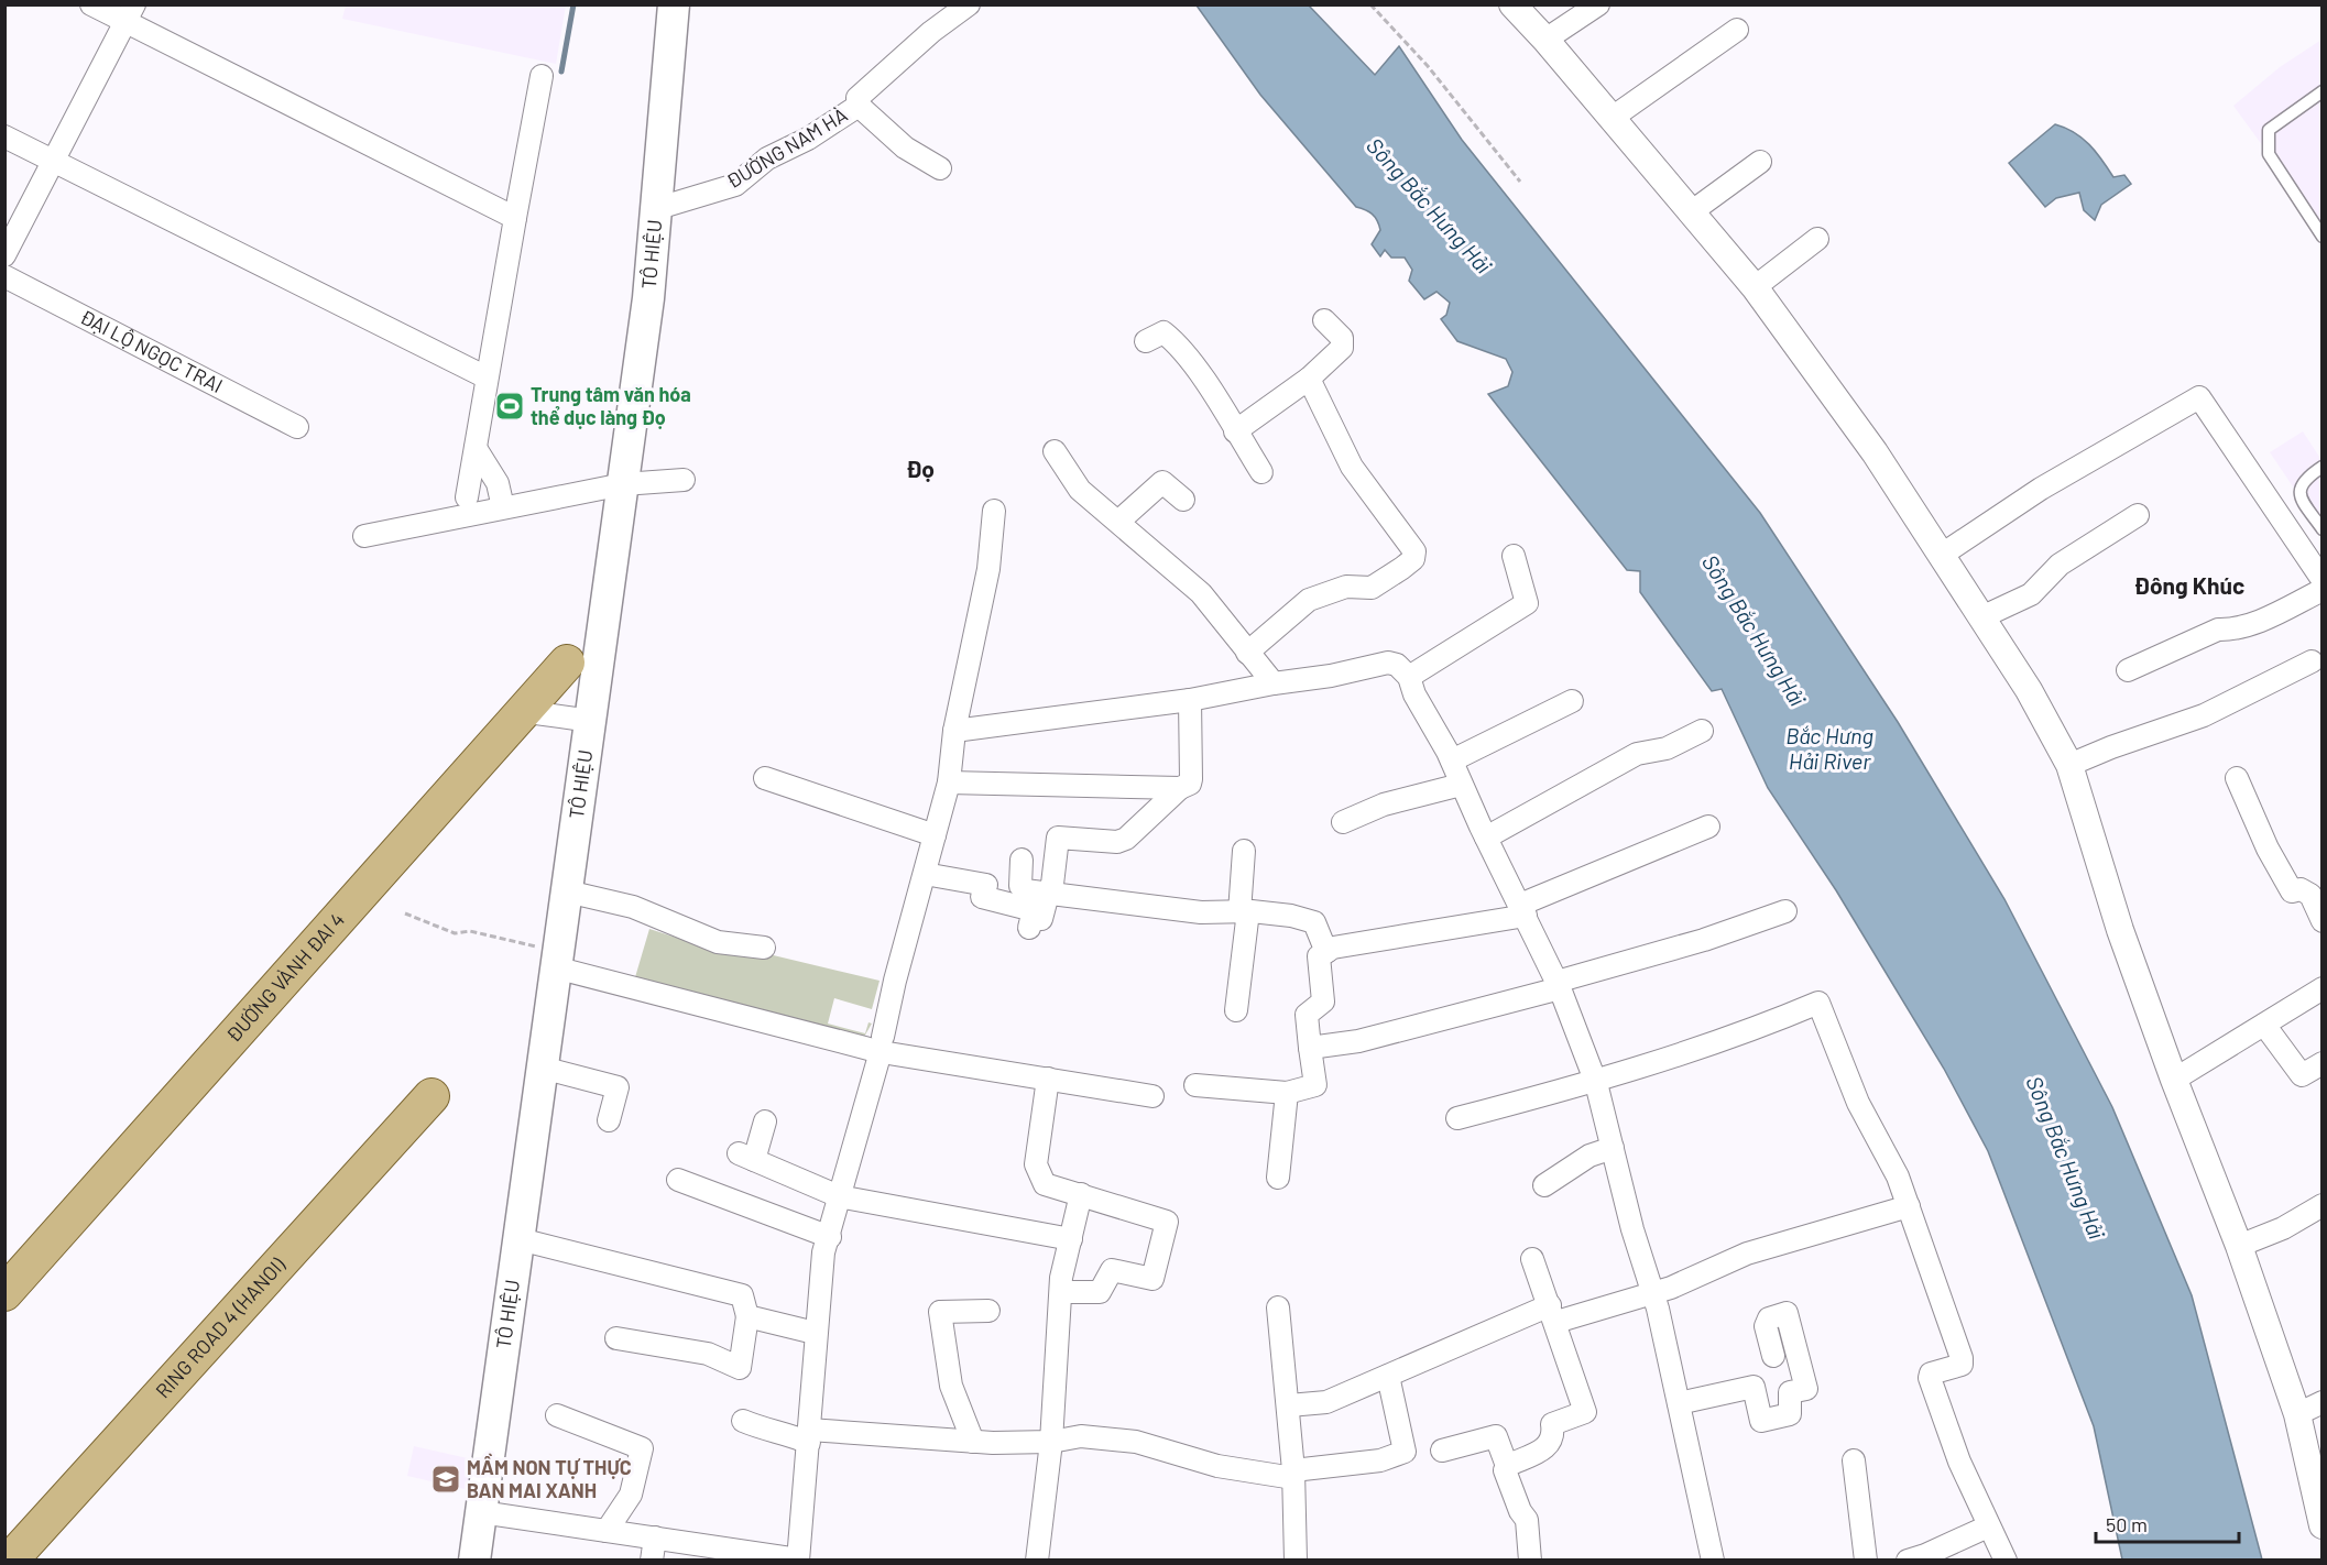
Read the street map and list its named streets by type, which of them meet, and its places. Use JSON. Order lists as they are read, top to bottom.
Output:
{
  "streets": {
    "main road": ["TÔ HIỆU", "ĐƯỜNG VÀNH ĐAI 4", "RING ROAD 4 (HANOI)"],
    "street": ["ĐƯỜNG NAM HÀ", "ĐẠI LỘ NGỌC TRAI"]
  },
  "crossings": [
    ["ĐƯỜNG NAM HÀ", "TÔ HIỆU"]
  ],
  "districts": ["Đọ", "Đông Khúc"],
  "water": ["Sông Bắc Hưng Hải", "Bắc Hưng Hải River"],
  "places": {
    "sports": ["Trung tâm văn hóa thể dục làng Đọ"],
    "school or university": ["MẦM NON TỰ THỰC BAN MAI XANH"]
  },
  "scale_bar": "50 m"
}
